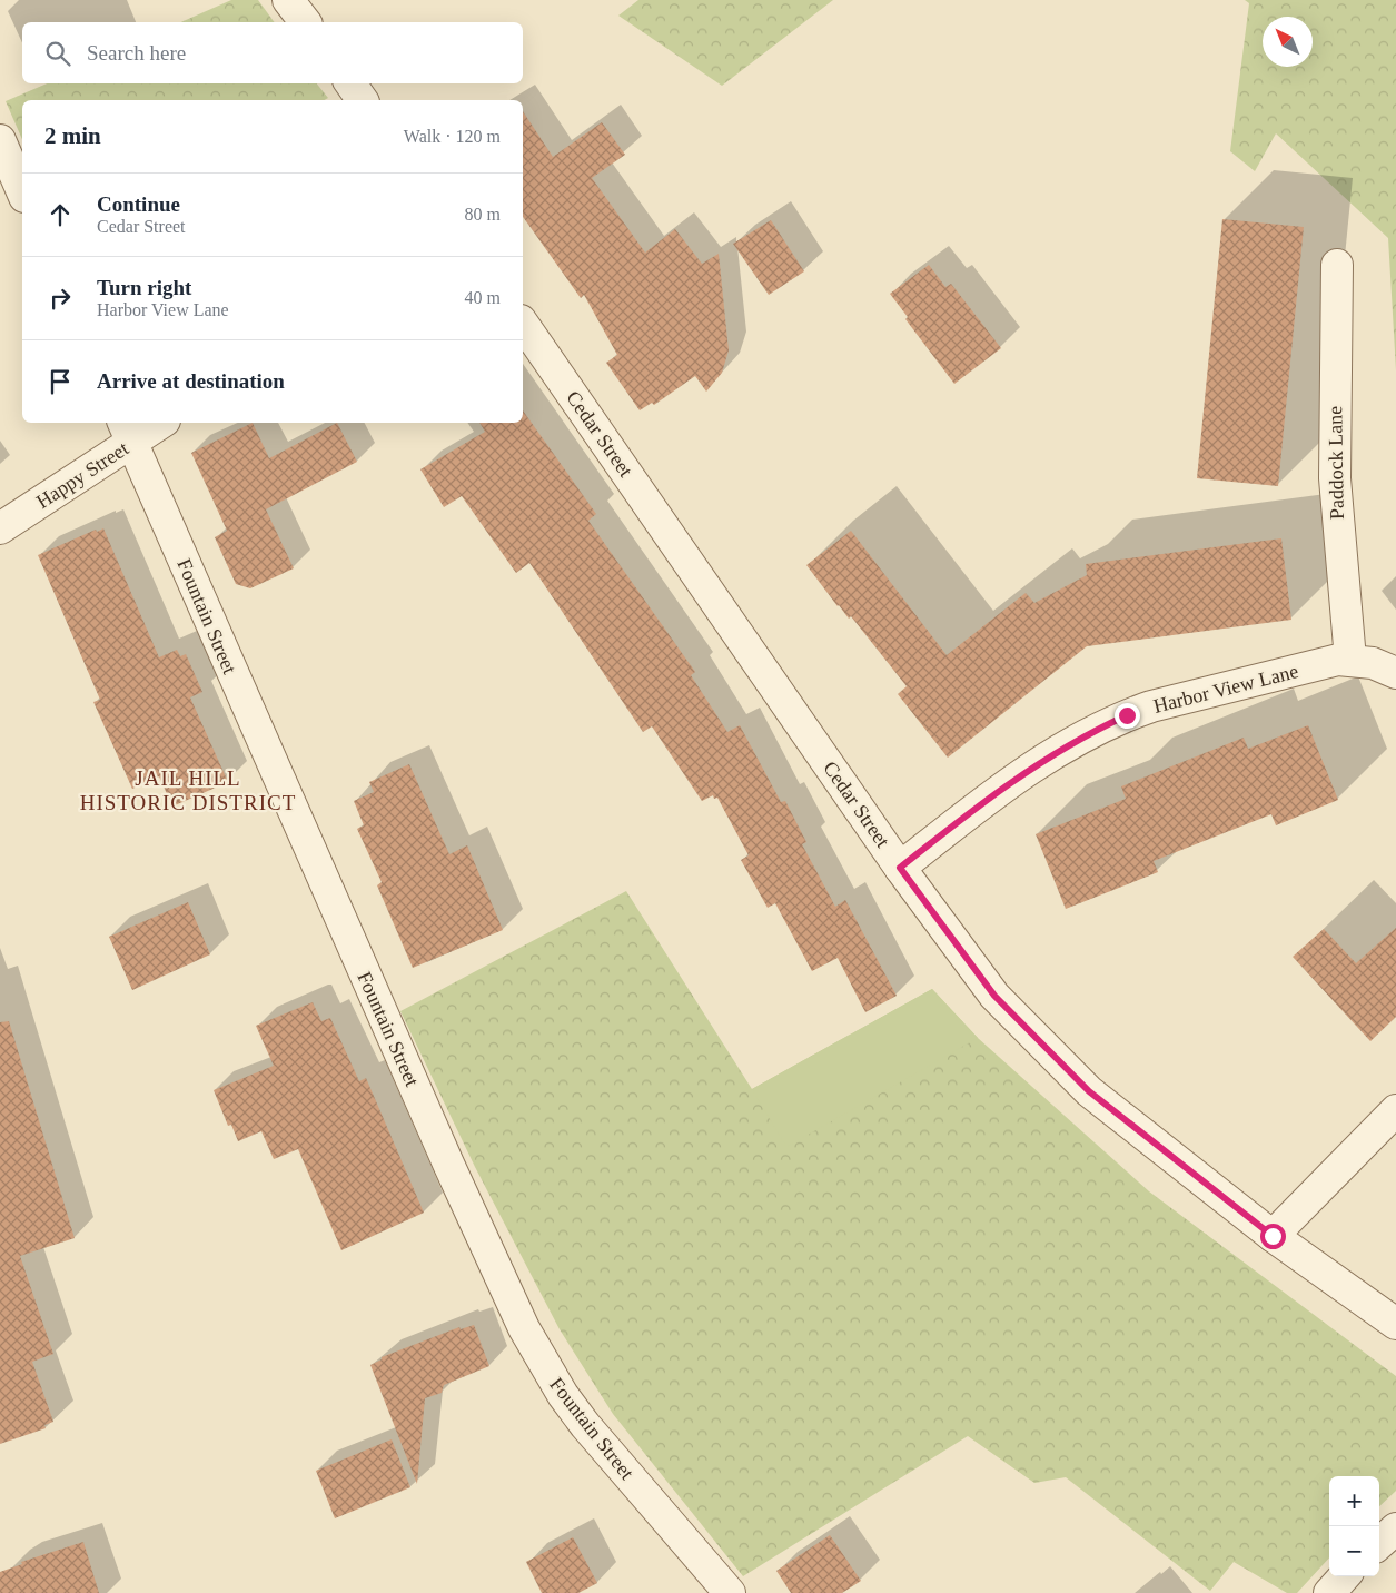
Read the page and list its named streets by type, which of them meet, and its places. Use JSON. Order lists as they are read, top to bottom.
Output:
{
  "streets": {
    "street": [
      "Cedar Street",
      "Paddock Lane",
      "Happy Street",
      "Fountain Street",
      "Harbor View Lane"
    ]
  },
  "crossings": [
    ["Cedar Street", "Harbor View Lane"],
    ["Paddock Lane", "Harbor View Lane"],
    ["Happy Street", "Fountain Street"]
  ],
  "districts": ["JAIL HILL HISTORIC DISTRICT"],
  "north": "top left",
  "page": {
    "search": "Search here",
    "heading": ["2 min", "Walk · 120 m"],
    "list": [
      ["Continue", "Cedar Street", "80 m"],
      ["Turn right", "Harbor View Lane", "40 m"],
      "Arrive at destination"
    ],
    "map_buttons": ["+", "−"]
  }
}
